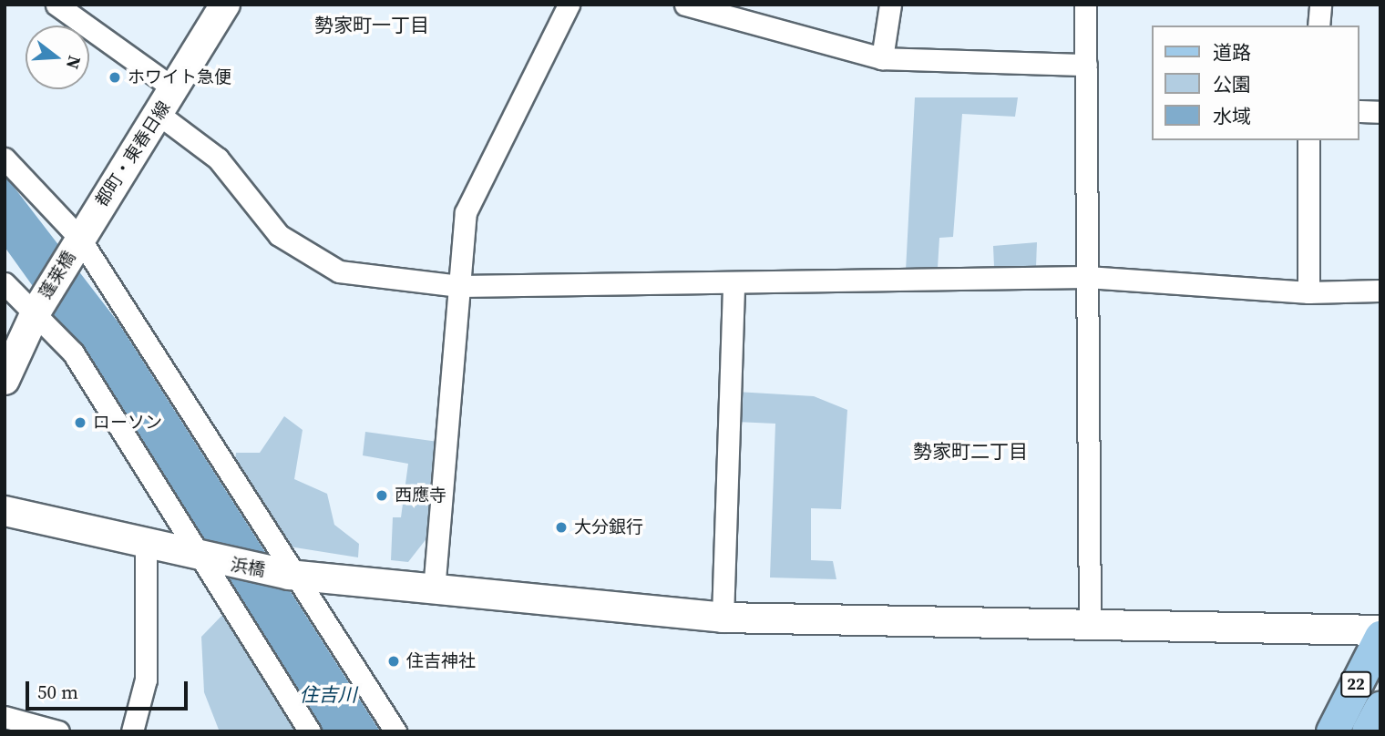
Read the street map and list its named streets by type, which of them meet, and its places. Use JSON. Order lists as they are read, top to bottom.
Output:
{
  "streets": {
    "main road": ["22"],
    "street": ["都町・東春日線", "蓬莱橋", "浜橋"]
  },
  "crossings": [
    ["都町・東春日線", "蓬莱橋"]
  ],
  "districts": ["勢家町一丁目", "勢家町二丁目"],
  "water": ["住吉川"],
  "places": [
    "ホワイト急便",
    "ローソン",
    "西應寺",
    "大分銀行",
    "住吉神社"
  ],
  "legend": ["道路", "公園", "水域"],
  "scale_bar": "50 m",
  "north": "right"
}
